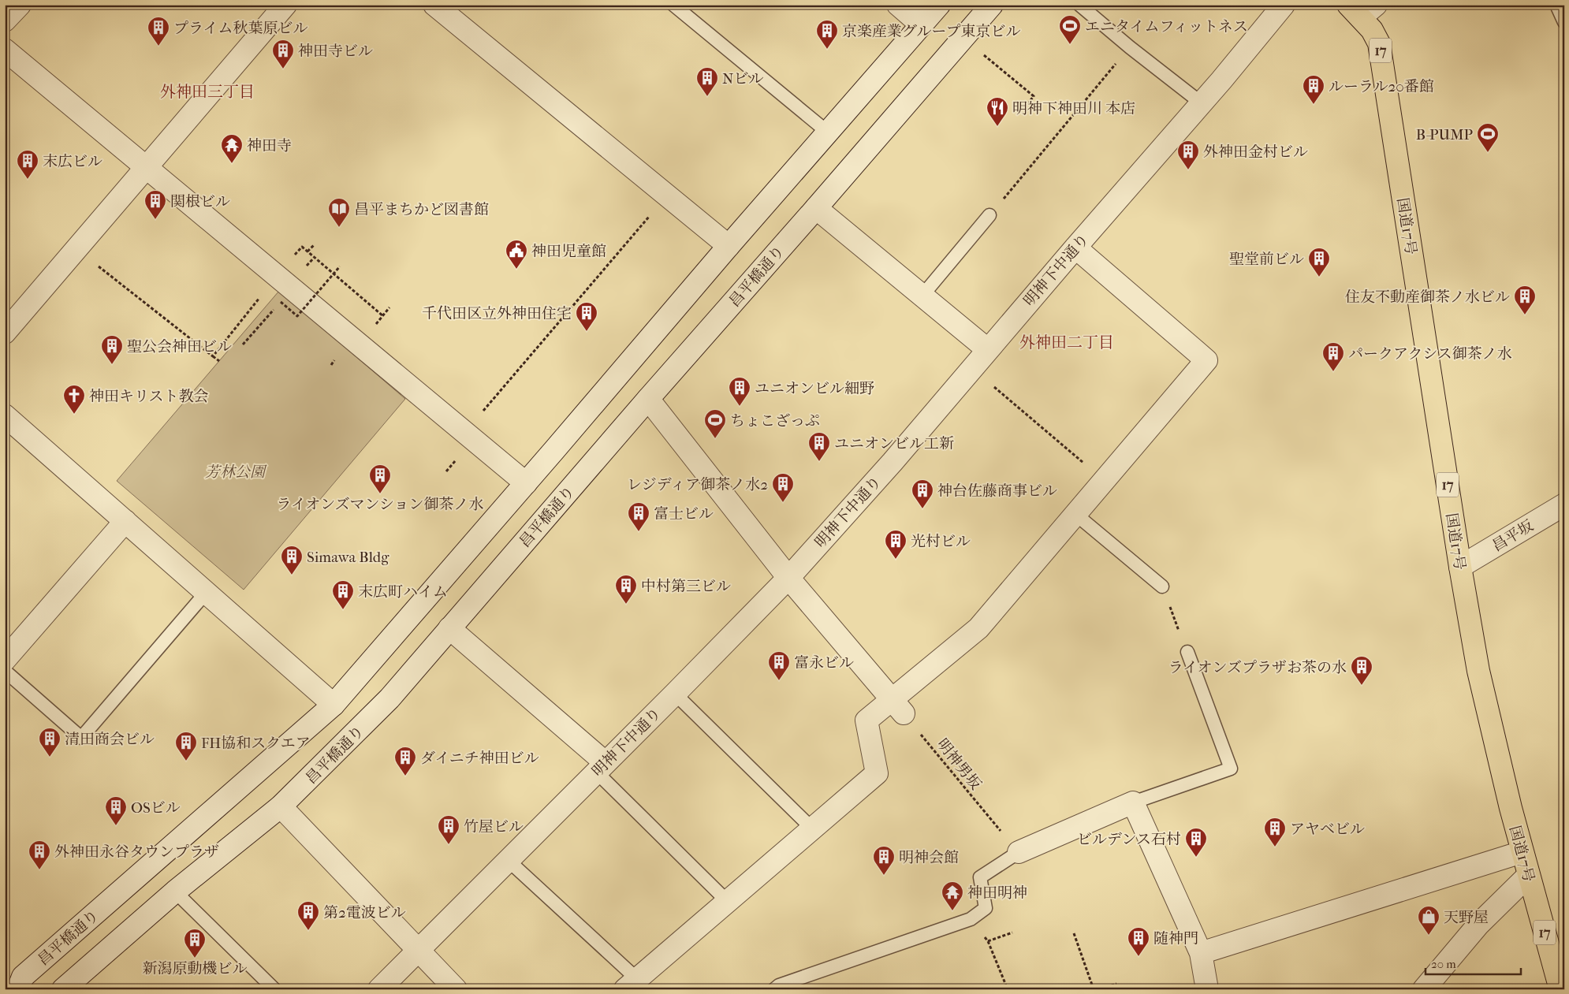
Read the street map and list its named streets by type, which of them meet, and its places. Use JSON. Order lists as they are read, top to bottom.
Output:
{
  "streets": {
    "highway": ["17", "国道17号"],
    "street": ["明神下中通り", "昌平橋通り", "昌平坂"],
    "path": ["明神男坂"]
  },
  "crossings": [
    ["国道17号", "昌平坂"]
  ],
  "districts": ["外神田三丁目", "外神田二丁目"],
  "parks": ["芳林公園"],
  "places": {
    "sports": ["エニタイムフィットネス", "B-PUMP", "ちょこざっぷ"],
    "building": [
      "プライム秋葉原ビル",
      "京楽産業グループ東京ビル",
      "神田寺ビル",
      "Nビル",
      "ルーラル20番館",
      "外神田金村ビル",
      "末広ビル",
      "関根ビル",
      "聖堂前ビル",
      "住友不動産御茶ノ水ビル",
      "千代田区立外神田住宅",
      "聖公会神田ビル",
      "パークアクシス御茶ノ水",
      "ユニオンビル細野",
      "ユニオンビル工新",
      "ライオンズマンション御茶ノ水",
      "レジディア御茶ノ水2",
      "神台佐藤商事ビル",
      "富士ビル",
      "光村ビル",
      "Simawa Bldg",
      "中村第三ビル",
      "末広町ハイム",
      "富永ビル",
      "ライオンズプラザお茶の水",
      "清田商会ビル",
      "FH協和スクエア",
      "ダイニチ神田ビル",
      "OSビル",
      "竹屋ビル",
      "アヤベビル",
      "ビルデンス石村",
      "外神田永谷タウンプラザ",
      "明神会館",
      "第2電波ビル",
      "随神門",
      "新潟原動機ビル"
    ],
    "restaurant": ["明神下神田川 本店"],
    "temple": ["神田寺", "神田明神"],
    "library": ["昌平まちかど図書館"],
    "public building": ["神田児童館"],
    "church": ["神田キリスト教会"],
    "shop": ["天野屋"]
  },
  "scale_bar": "20 m"
}
